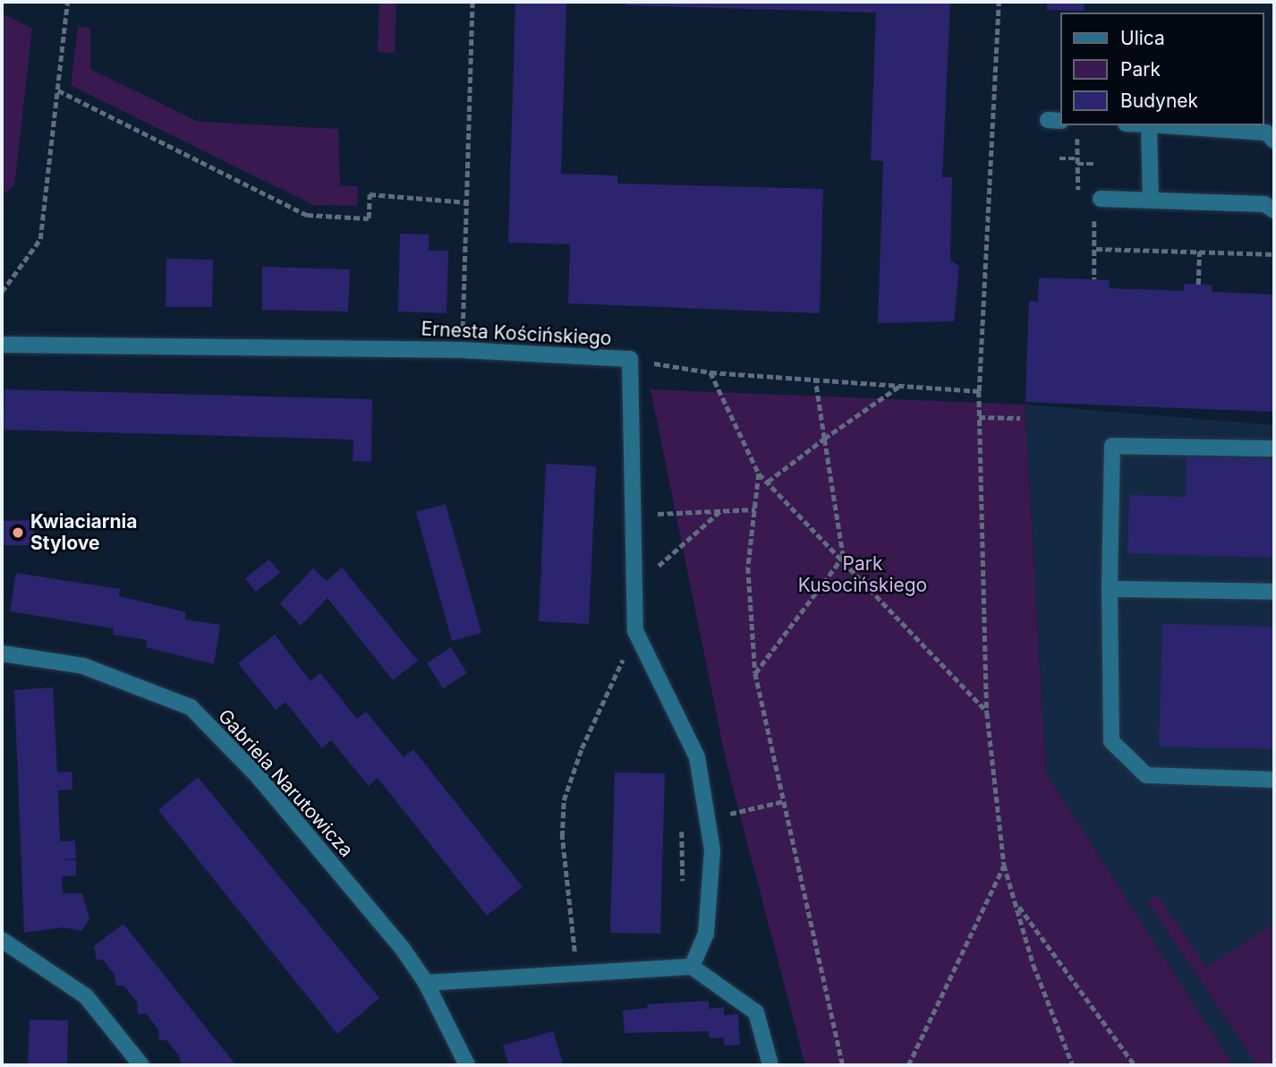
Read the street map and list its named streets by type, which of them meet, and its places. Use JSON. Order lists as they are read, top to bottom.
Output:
{
  "streets": {
    "street": ["Ernesta Kościńskiego", "Gabriela Narutowicza"]
  },
  "parks": ["Park Kusocińskiego"],
  "places": ["Kwiaciarnia Stylove"],
  "legend": ["Ulica", "Park", "Budynek"]
}
